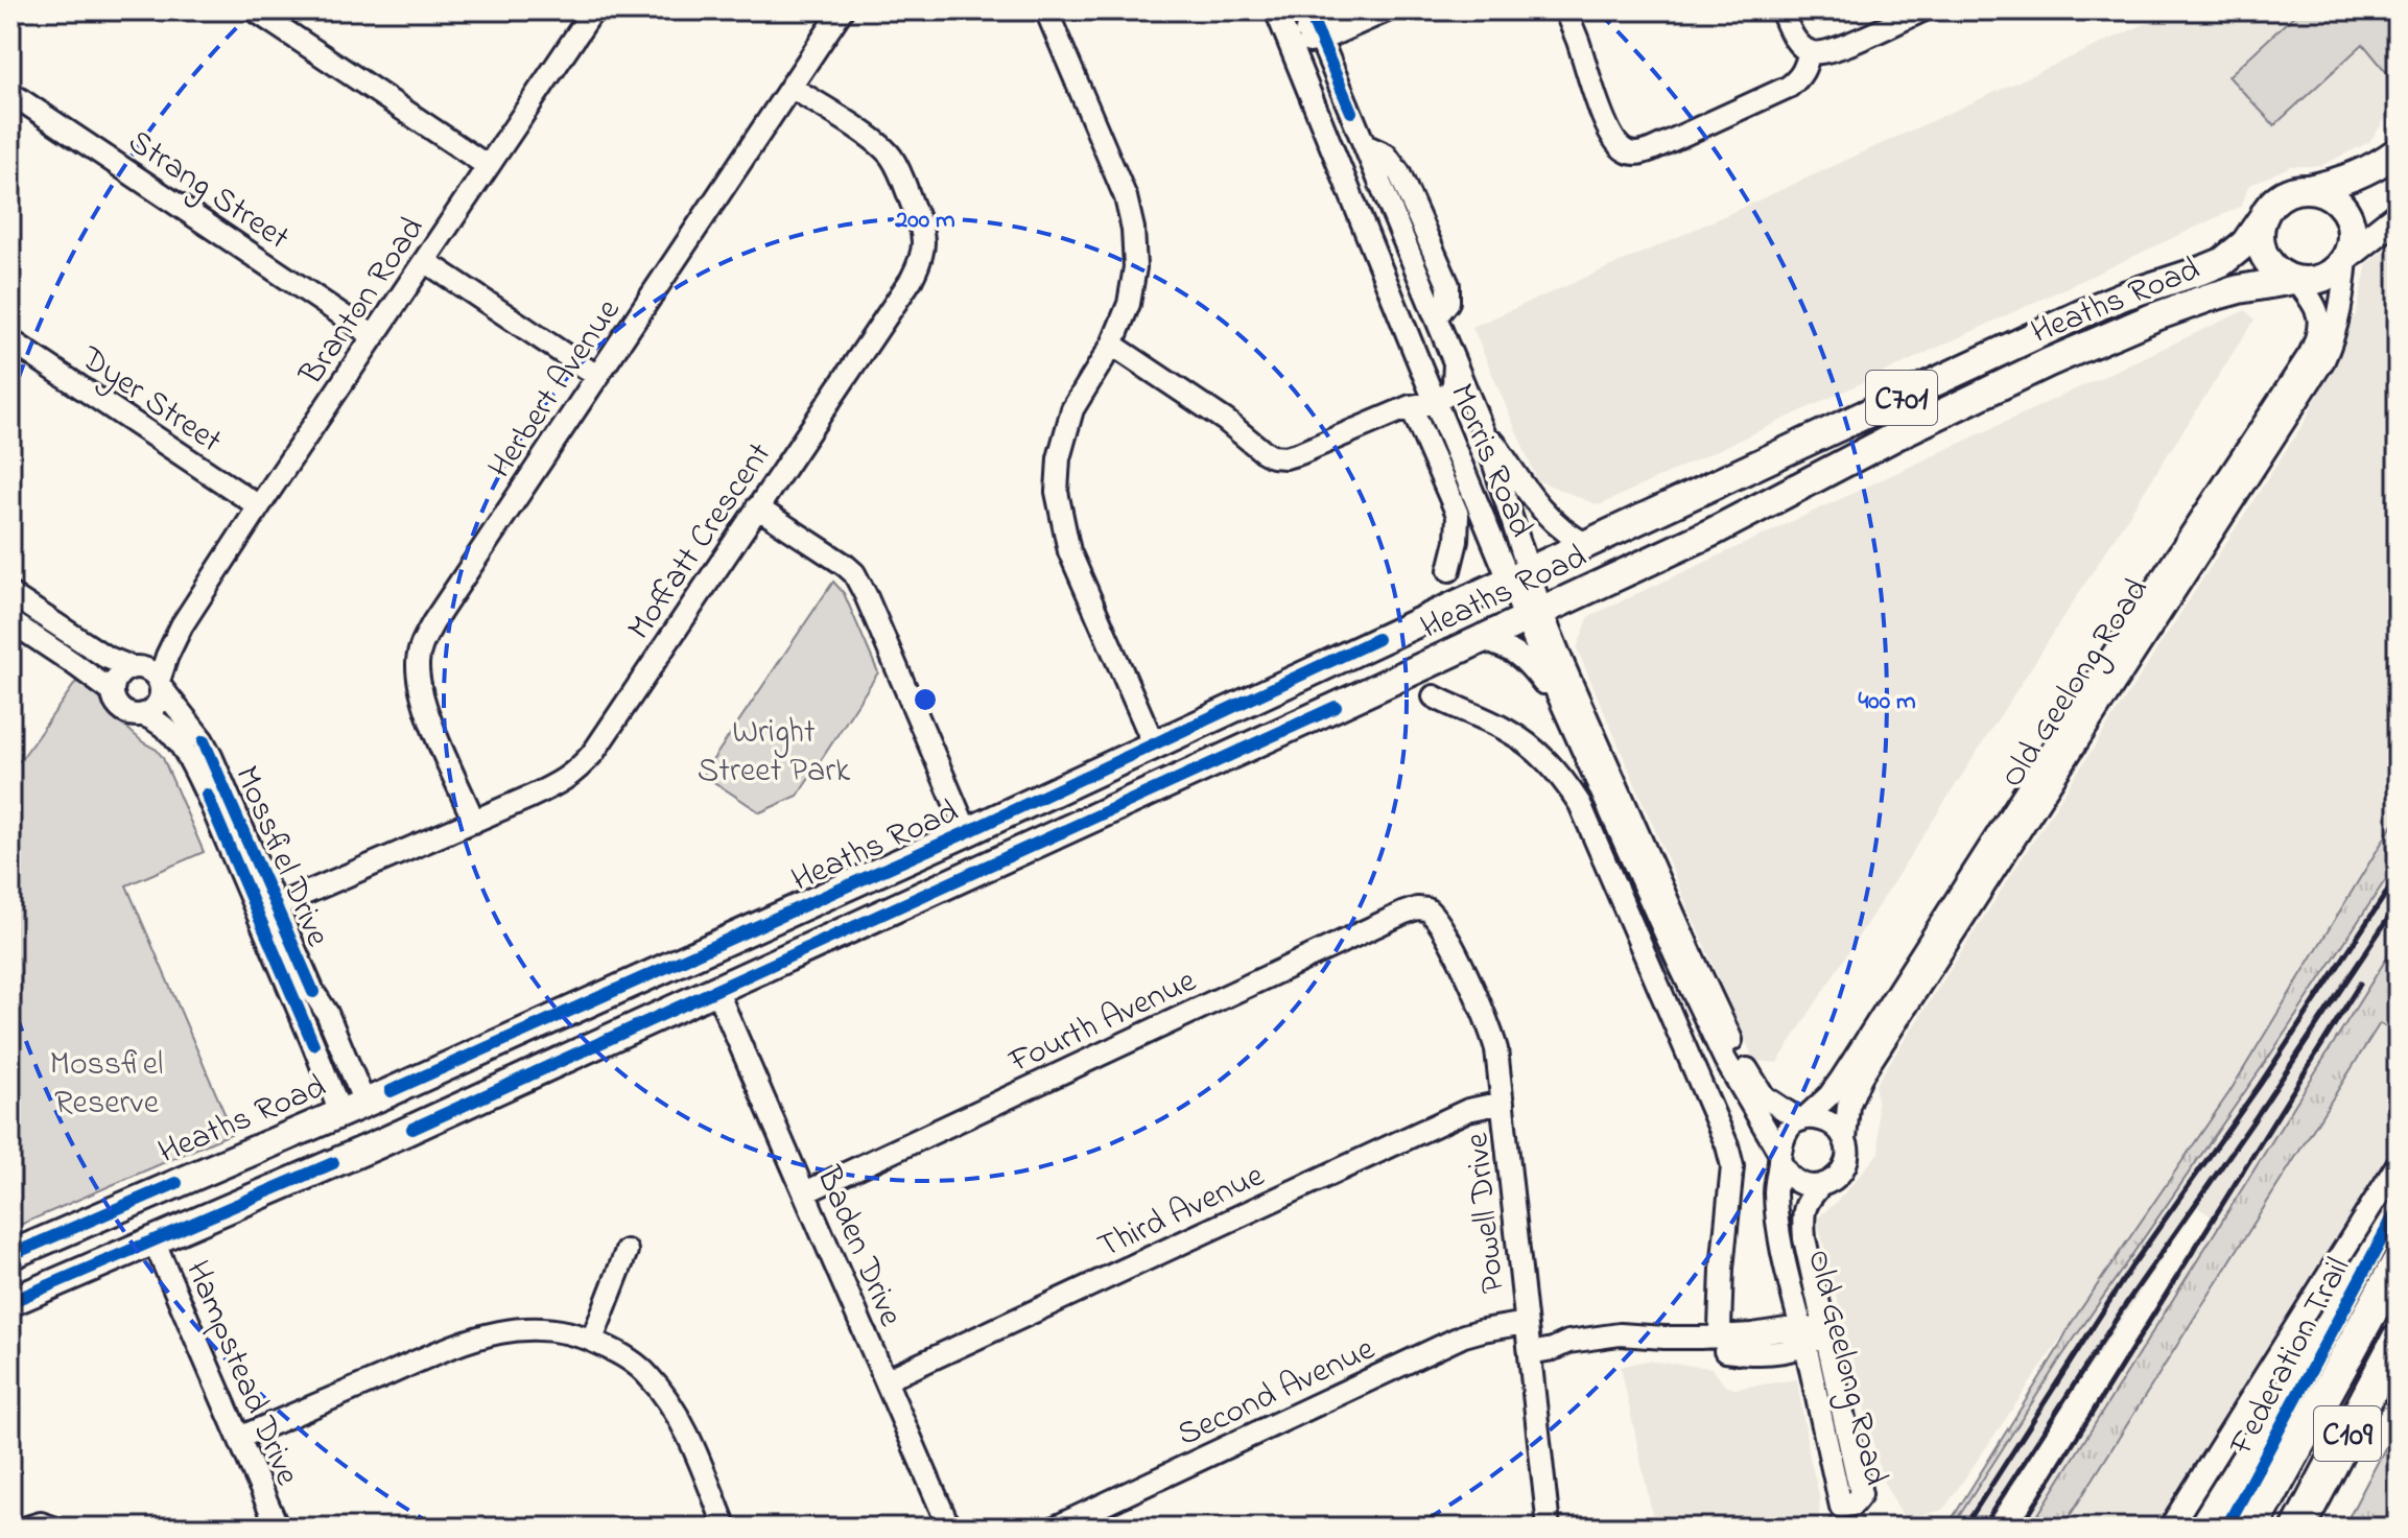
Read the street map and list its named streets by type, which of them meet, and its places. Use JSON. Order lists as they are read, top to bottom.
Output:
{
  "streets": {
    "highway": ["C109"],
    "main road": ["Heaths Road", "C701"],
    "street": [
      "Strang Street",
      "Branton Road",
      "Herbert Avenue",
      "Dyer Street",
      "Morris Road",
      "Moffatt Crescent",
      "Old Geelong Road",
      "Mossfiel Drive",
      "Fourth Avenue",
      "Third Avenue",
      "Powell Drive",
      "Baden Drive",
      "Hampstead Drive",
      "Second Avenue"
    ],
    "cycle path": ["Federation Trail"]
  },
  "crossings": [
    ["Strang Street", "Branton Road"],
    ["Heaths Road", "C701"],
    ["Heaths Road", "Morris Road"],
    ["Heaths Road", "Old Geelong Road"],
    ["Heaths Road", "Mossfiel Drive"],
    ["Heaths Road", "Baden Drive"],
    ["Heaths Road", "Hampstead Drive"],
    ["Branton Road", "Dyer Street"],
    ["Branton Road", "Mossfiel Drive"],
    ["Herbert Avenue", "Moffatt Crescent"],
    ["C701", "Old Geelong Road"],
    ["Morris Road", "Old Geelong Road"],
    ["Moffatt Crescent", "Mossfiel Drive"],
    ["Fourth Avenue", "Powell Drive"],
    ["Fourth Avenue", "Baden Drive"],
    ["Third Avenue", "Powell Drive"],
    ["Third Avenue", "Baden Drive"],
    ["Powell Drive", "Second Avenue"]
  ],
  "parks": ["Wright Street Park", "Mossfiel Reserve"],
  "rings": ["200 m", "400 m"]
}
